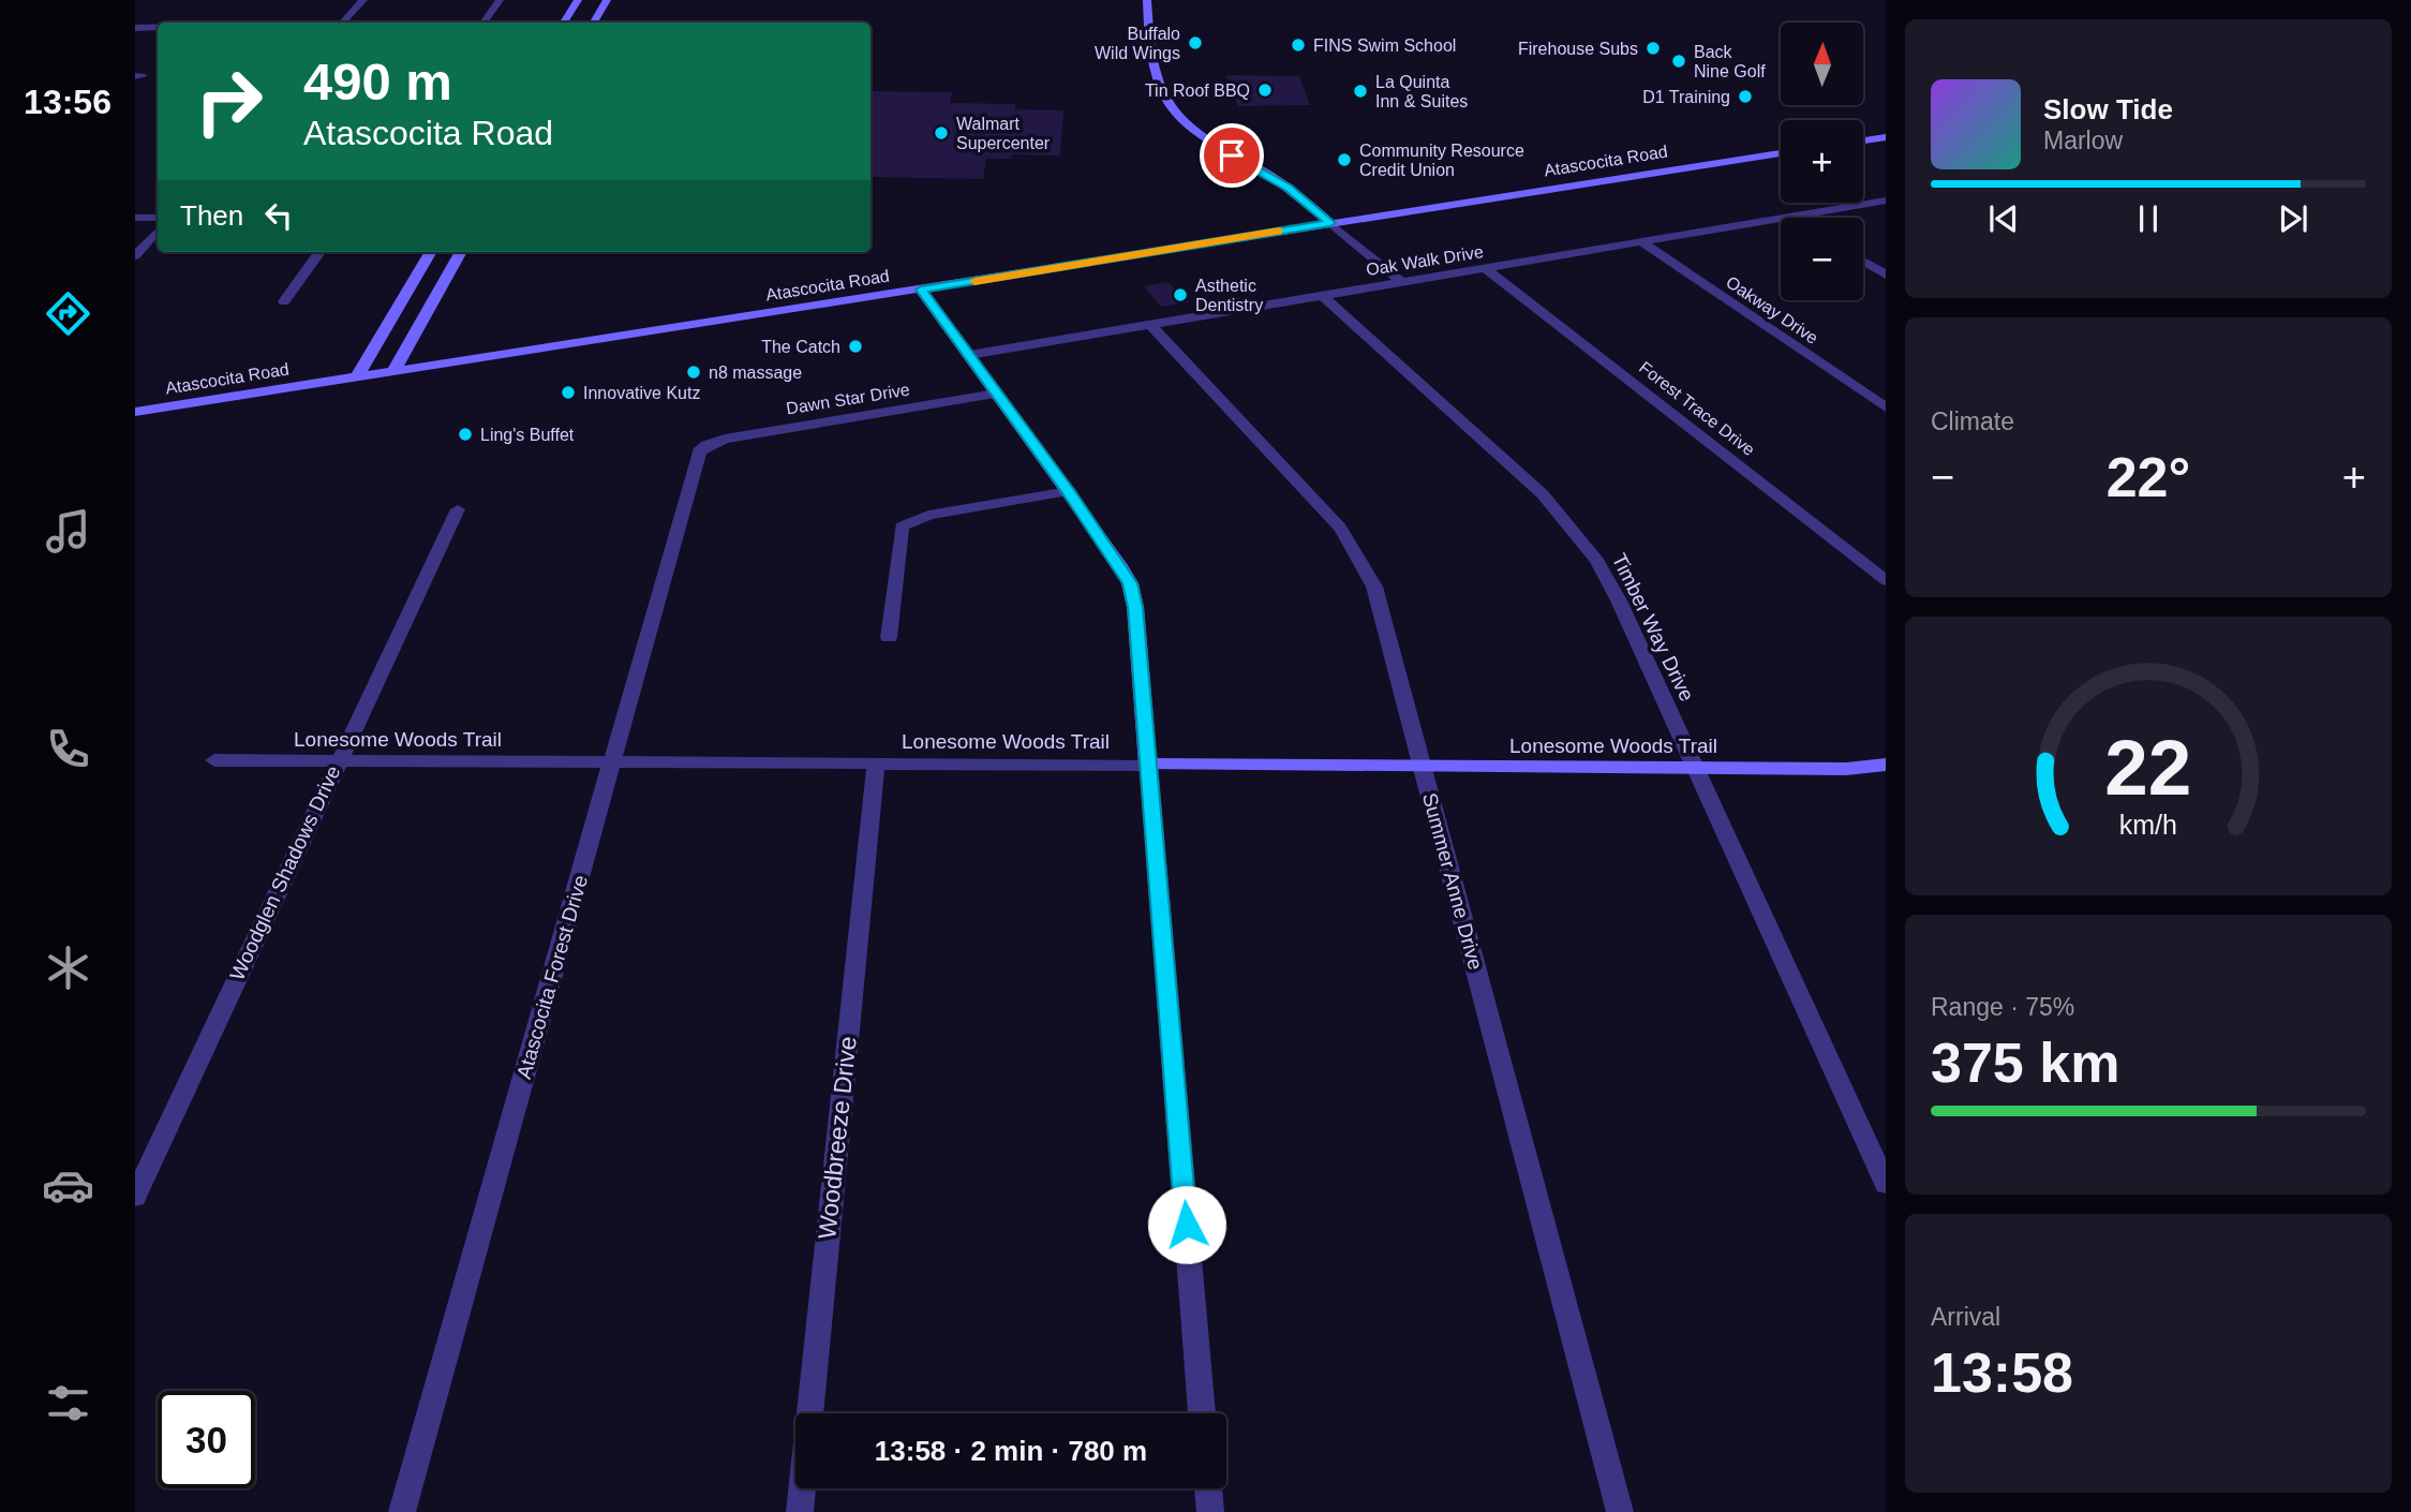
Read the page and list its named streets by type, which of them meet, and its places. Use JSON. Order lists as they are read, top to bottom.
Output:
{
  "streets": {
    "street": [
      "Atascocita Road",
      "Oak Walk Drive",
      "Oakway Drive",
      "Dawn Star Drive",
      "Forest Trace Drive",
      "Timber Way Drive",
      "Lonesome Woods Trail",
      "Woodglen Shadows Drive",
      "Summer Anne Drive",
      "Atascocita Forest Drive",
      "Woodbreeze Drive"
    ]
  },
  "crossings": [
    ["Oak Walk Drive", "Oakway Drive"],
    ["Oak Walk Drive", "Forest Trace Drive"],
    ["Oak Walk Drive", "Timber Way Drive"],
    ["Oak Walk Drive", "Summer Anne Drive"],
    ["Dawn Star Drive", "Atascocita Forest Drive"],
    ["Timber Way Drive", "Lonesome Woods Trail"],
    ["Lonesome Woods Trail", "Woodglen Shadows Drive"],
    ["Lonesome Woods Trail", "Summer Anne Drive"],
    ["Lonesome Woods Trail", "Atascocita Forest Drive"],
    ["Lonesome Woods Trail", "Woodbreeze Drive"]
  ],
  "places": [
    "Buffalo Wild Wings",
    "FINS Swim School",
    "Firehouse Subs",
    "Back Nine Golf",
    "Tin Roof BBQ",
    "La Quinta Inn & Suites",
    "D1 Training",
    "Walmart Supercenter",
    "Community Resource Credit Union",
    "Asthetic Dentistry",
    "The Catch",
    "n8 massage",
    "Innovative Kutz",
    "Ling's Buffet"
  ],
  "north": "top",
  "page": {
    "tabs": "13:56",
    "map_buttons": ["+", "−"],
    "turn": ["490 m", "Atascocita Road"],
    "song": ["Slow Tide", "Marlow"],
    "then": "Then",
    "tile": [
      "Climate",
      ["Range · 75%", "375 km"],
      ["Arrival", "13:58"]
    ],
    "heat": ["−", "22°", "+"],
    "limit": "30",
    "trip": "13:58 · 2 min · 780 m",
    "gauge": ["22", "km/h"]
  }
}
